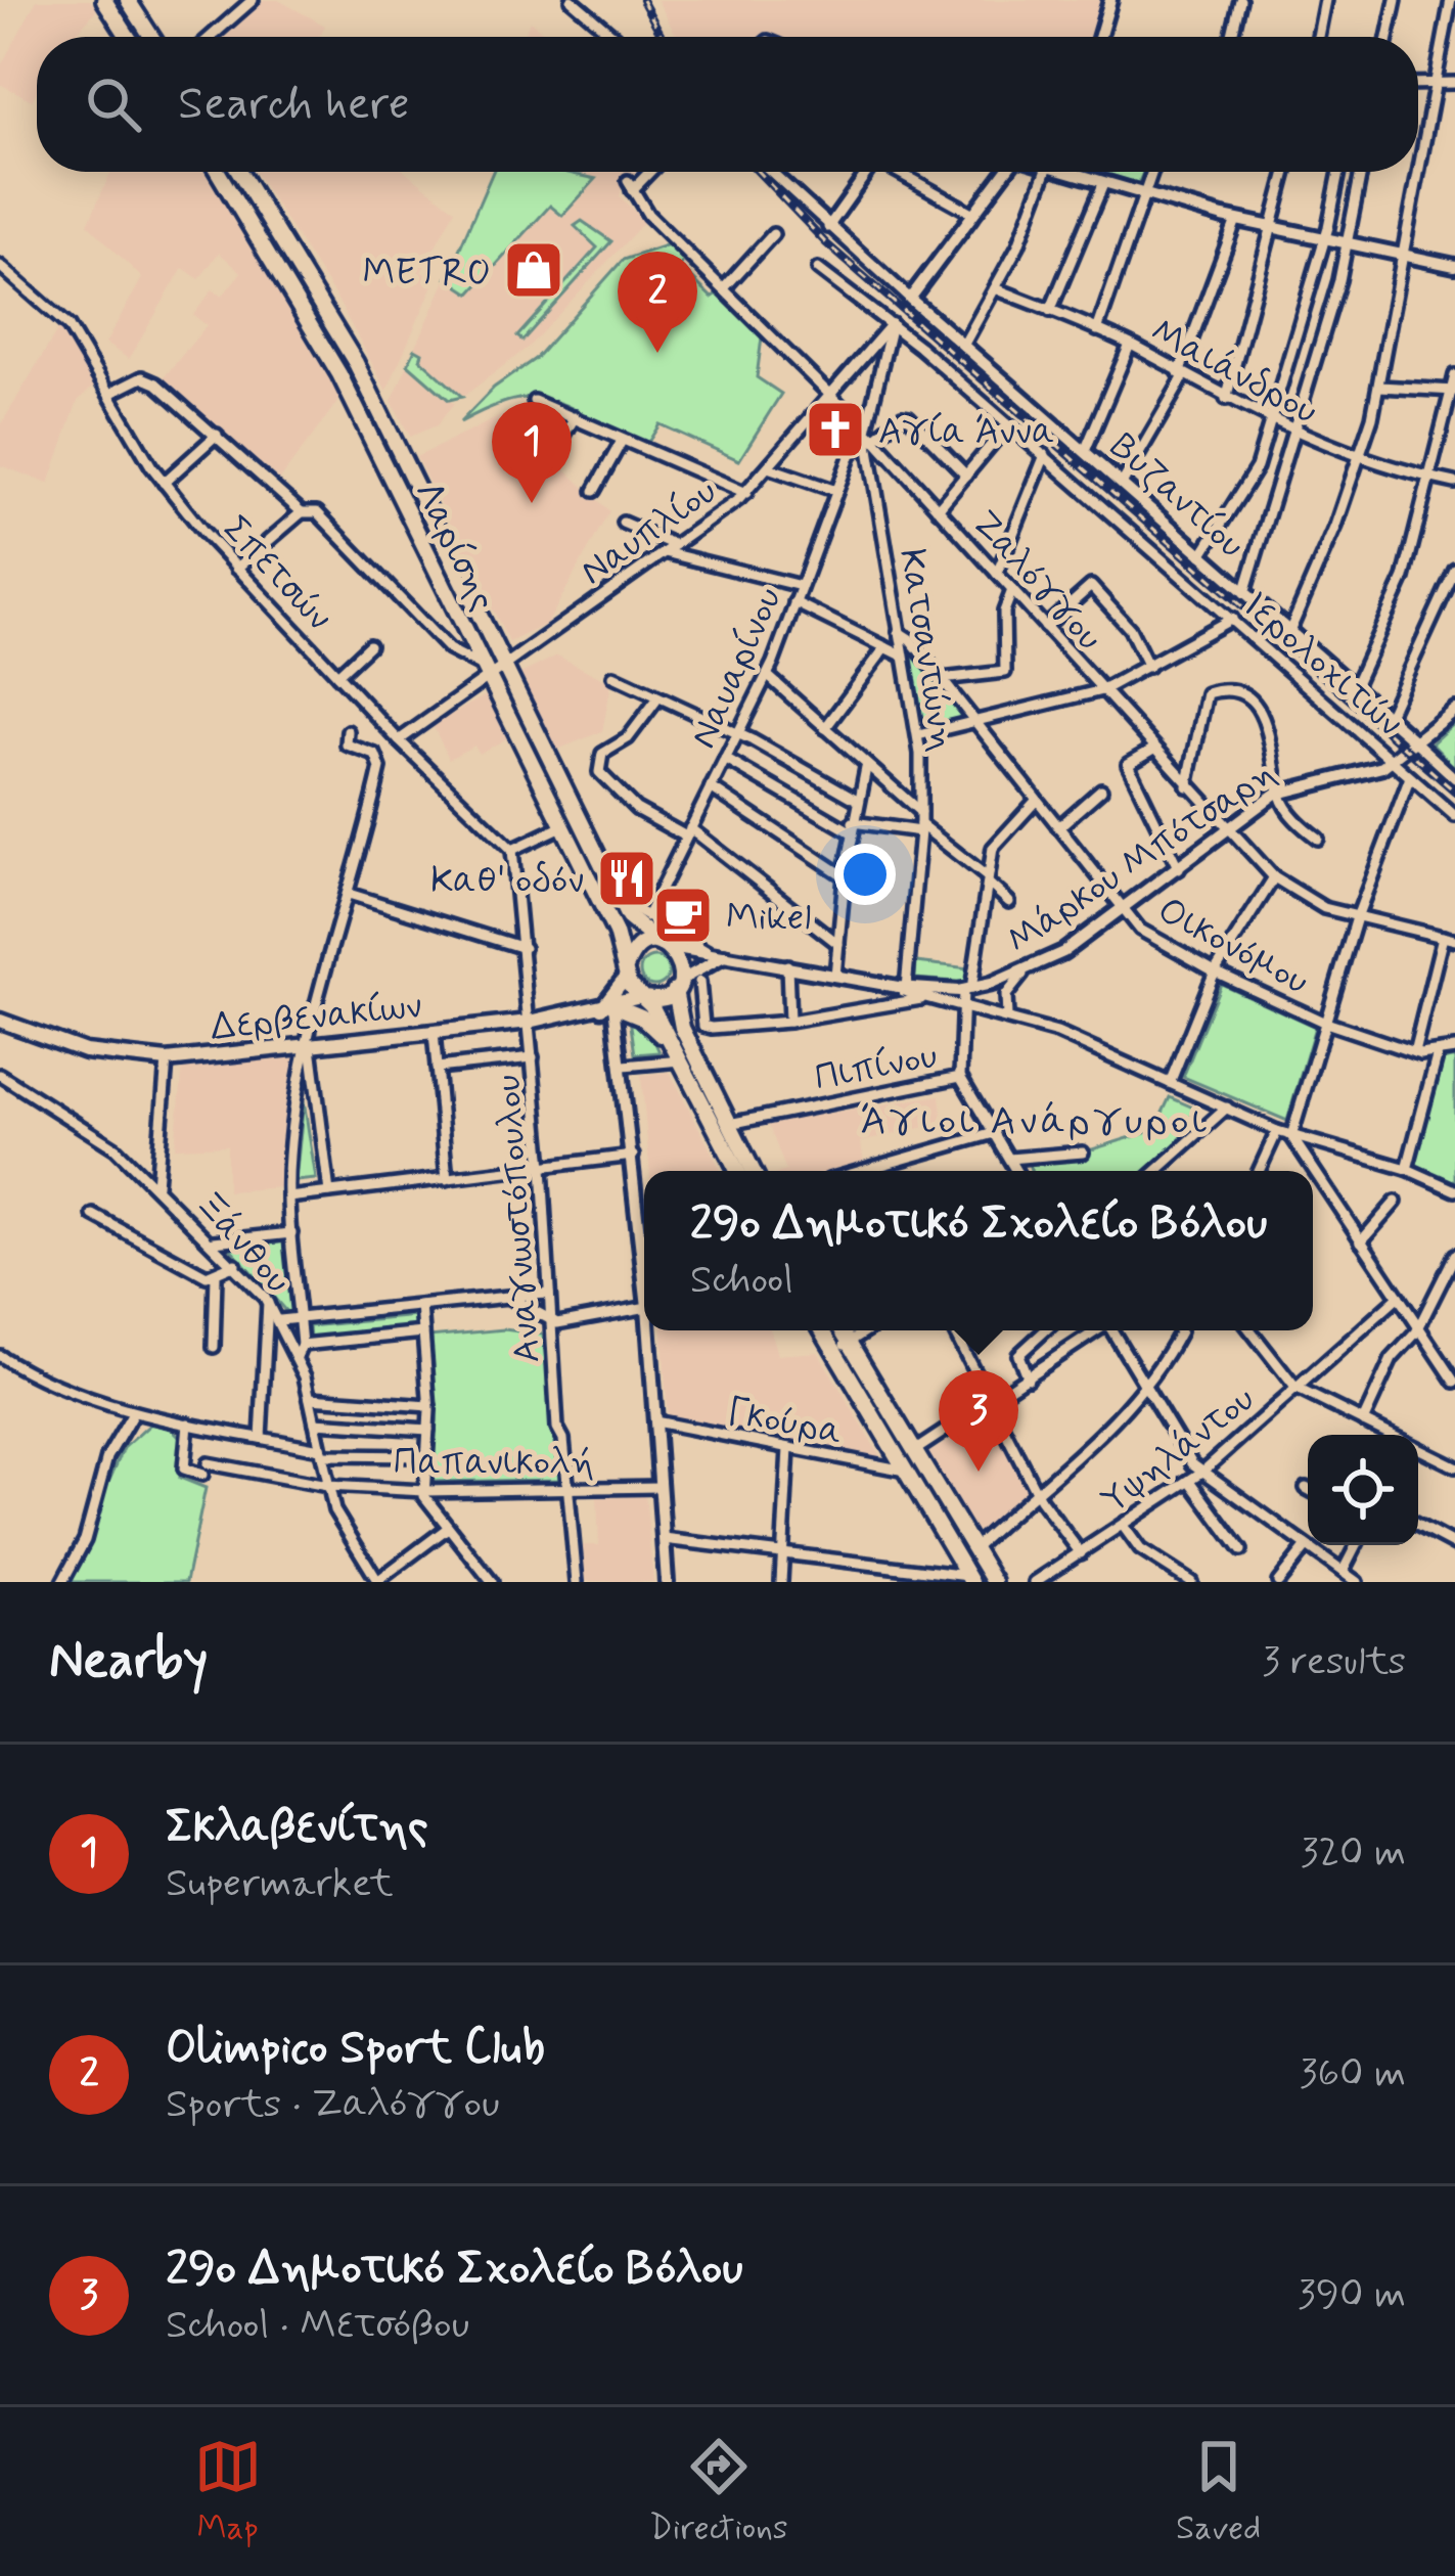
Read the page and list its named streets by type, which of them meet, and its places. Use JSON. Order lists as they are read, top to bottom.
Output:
{
  "streets": {
    "main road": ["Λαρίσης", "Δερβενακίων"],
    "street": [
      "Μαιάνδρου",
      "Βυζαντίου",
      "Ναυπλίου",
      "Σπετσών",
      "Ζαλόγγου",
      "Κατσαντώνη",
      "Ιερολοχιτών",
      "Ναυαρίνου",
      "Μάρκου Μπότσαρη",
      "Οικονόμου",
      "Πιπίνου",
      "Αναγνωστόπουλου",
      "Ξάνθου",
      "Γκούρα",
      "Υψηλάντου",
      "Παπανικολή"
    ]
  },
  "crossings": [
    ["Βυζαντίου", "Μάρκου Μπότσαρη"],
    ["Ναυπλίου", "Λαρίσης"],
    ["Ναυπλίου", "Σπετσών"],
    ["Ναυπλίου", "Ζαλόγγου"],
    ["Ναυπλίου", "Κατσαντώνη"],
    ["Ναυπλίου", "Ιερολοχιτών"],
    ["Λαρίσης", "Μάρκου Μπότσαρη"],
    ["Λαρίσης", "Δερβενακίων"],
    ["Σπετσών", "Αναγνωστόπουλου"],
    ["Ζαλόγγου", "Κατσαντώνη"],
    ["Ζαλόγγου", "Ναυαρίνου"],
    ["Ζαλόγγου", "Μάρκου Μπότσαρη"],
    ["Κατσαντώνη", "Ιερολοχιτών"],
    ["Κατσαντώνη", "Ναυαρίνου"],
    ["Κατσαντώνη", "Μάρκου Μπότσαρη"],
    ["Κατσαντώνη", "Οικονόμου"],
    ["Ιερολοχιτών", "Μάρκου Μπότσαρη"],
    ["Μάρκου Μπότσαρη", "Οικονόμου"],
    ["Μάρκου Μπότσαρη", "Δερβενακίων"],
    ["Δερβενακίων", "Αναγνωστόπουλου"],
    ["Αναγνωστόπουλου", "Παπανικολή"],
    ["Ξάνθου", "Παπανικολή"]
  ],
  "districts": ["Άγιοι Ανάργυροι"],
  "places": {
    "shop": ["METRO"],
    "church": ["Αγία Άννα"],
    "restaurant": ["Καθ' οδόν"],
    "cafe": ["Mikel"]
  },
  "page": {
    "search": "Search here",
    "pins": ["2", "1", "3"],
    "popup": ["29ο Δημοτικό Σχολείο Βόλου", "School"],
    "heading": ["Nearby", "3 results"],
    "list": [
      {
        "mark": "1",
        "name": "Σκλαβενίτης",
        "note": "Supermarket",
        "value": "320 m"
      },
      {
        "mark": "2",
        "name": "Olimpico Sport Club",
        "note": "Sports · Ζαλόγγου",
        "value": "360 m"
      },
      {
        "mark": "3",
        "name": "29ο Δημοτικό Σχολείο Βόλου",
        "note": "School · Μετσόβου",
        "value": "390 m"
      }
    ],
    "nav": ["Map", "Directions", "Saved"]
  }
}
